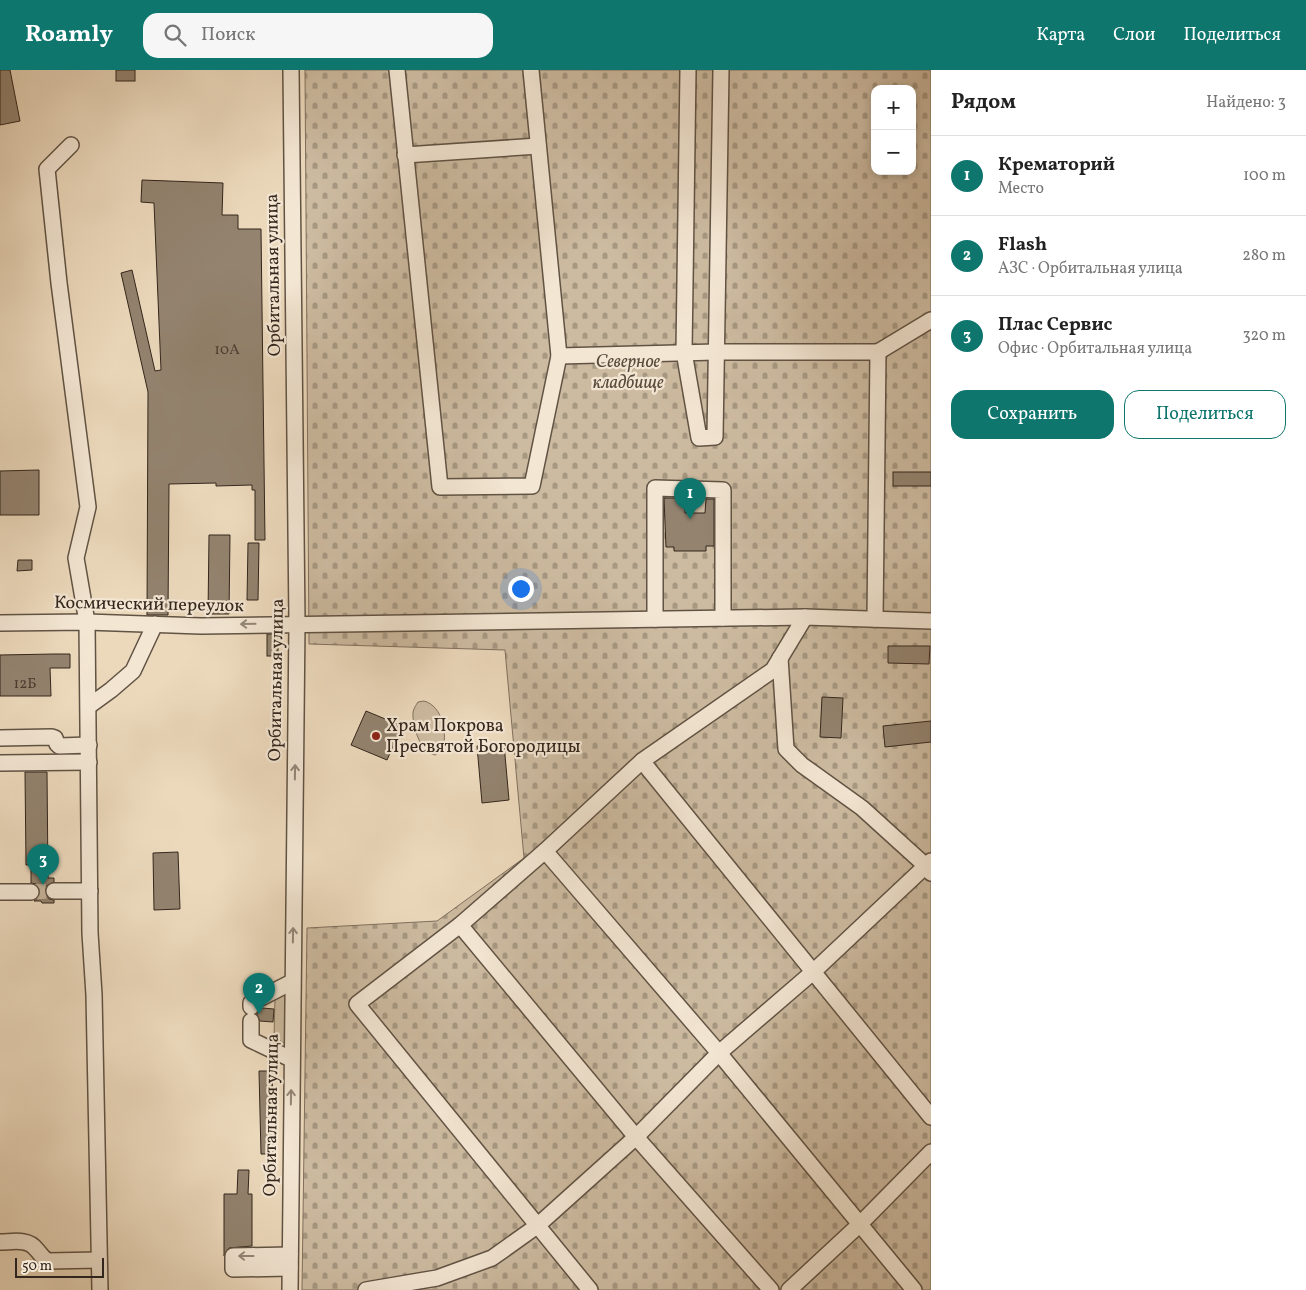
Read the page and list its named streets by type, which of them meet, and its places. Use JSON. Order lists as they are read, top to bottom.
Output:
{
  "streets": {
    "street": ["Орбитальная улица", "Космический переулок"]
  },
  "crossings": [
    ["Орбитальная улица", "Космический переулок"]
  ],
  "one_way": ["Орбитальная улица"],
  "parks": ["Северное кладбище"],
  "places": ["Храм Покрова Пресвятой Богородицы"],
  "house_numbers": ["10А", "12Б"],
  "scale_bar": "50 m",
  "page": {
    "header": "Roamly",
    "search": "Поиск",
    "nav": ["Карта", "Слои", "Поделиться"],
    "heading": ["Рядом", "Найдено: 3"],
    "map_buttons": ["+", "−"],
    "list": [
      {
        "mark": "1",
        "name": "Крематорий",
        "note": "Место",
        "value": "100 m"
      },
      {
        "mark": "2",
        "name": "Flash",
        "note": "АЗС · Орбитальная улица",
        "value": "280 m"
      },
      {
        "mark": "3",
        "name": "Плас Сервис",
        "note": "Офис · Орбитальная улица",
        "value": "320 m"
      }
    ],
    "buttons": ["Сохранить", "Поделиться"],
    "pins": ["1", "3", "2"],
    "scale": "50 m"
  }
}
